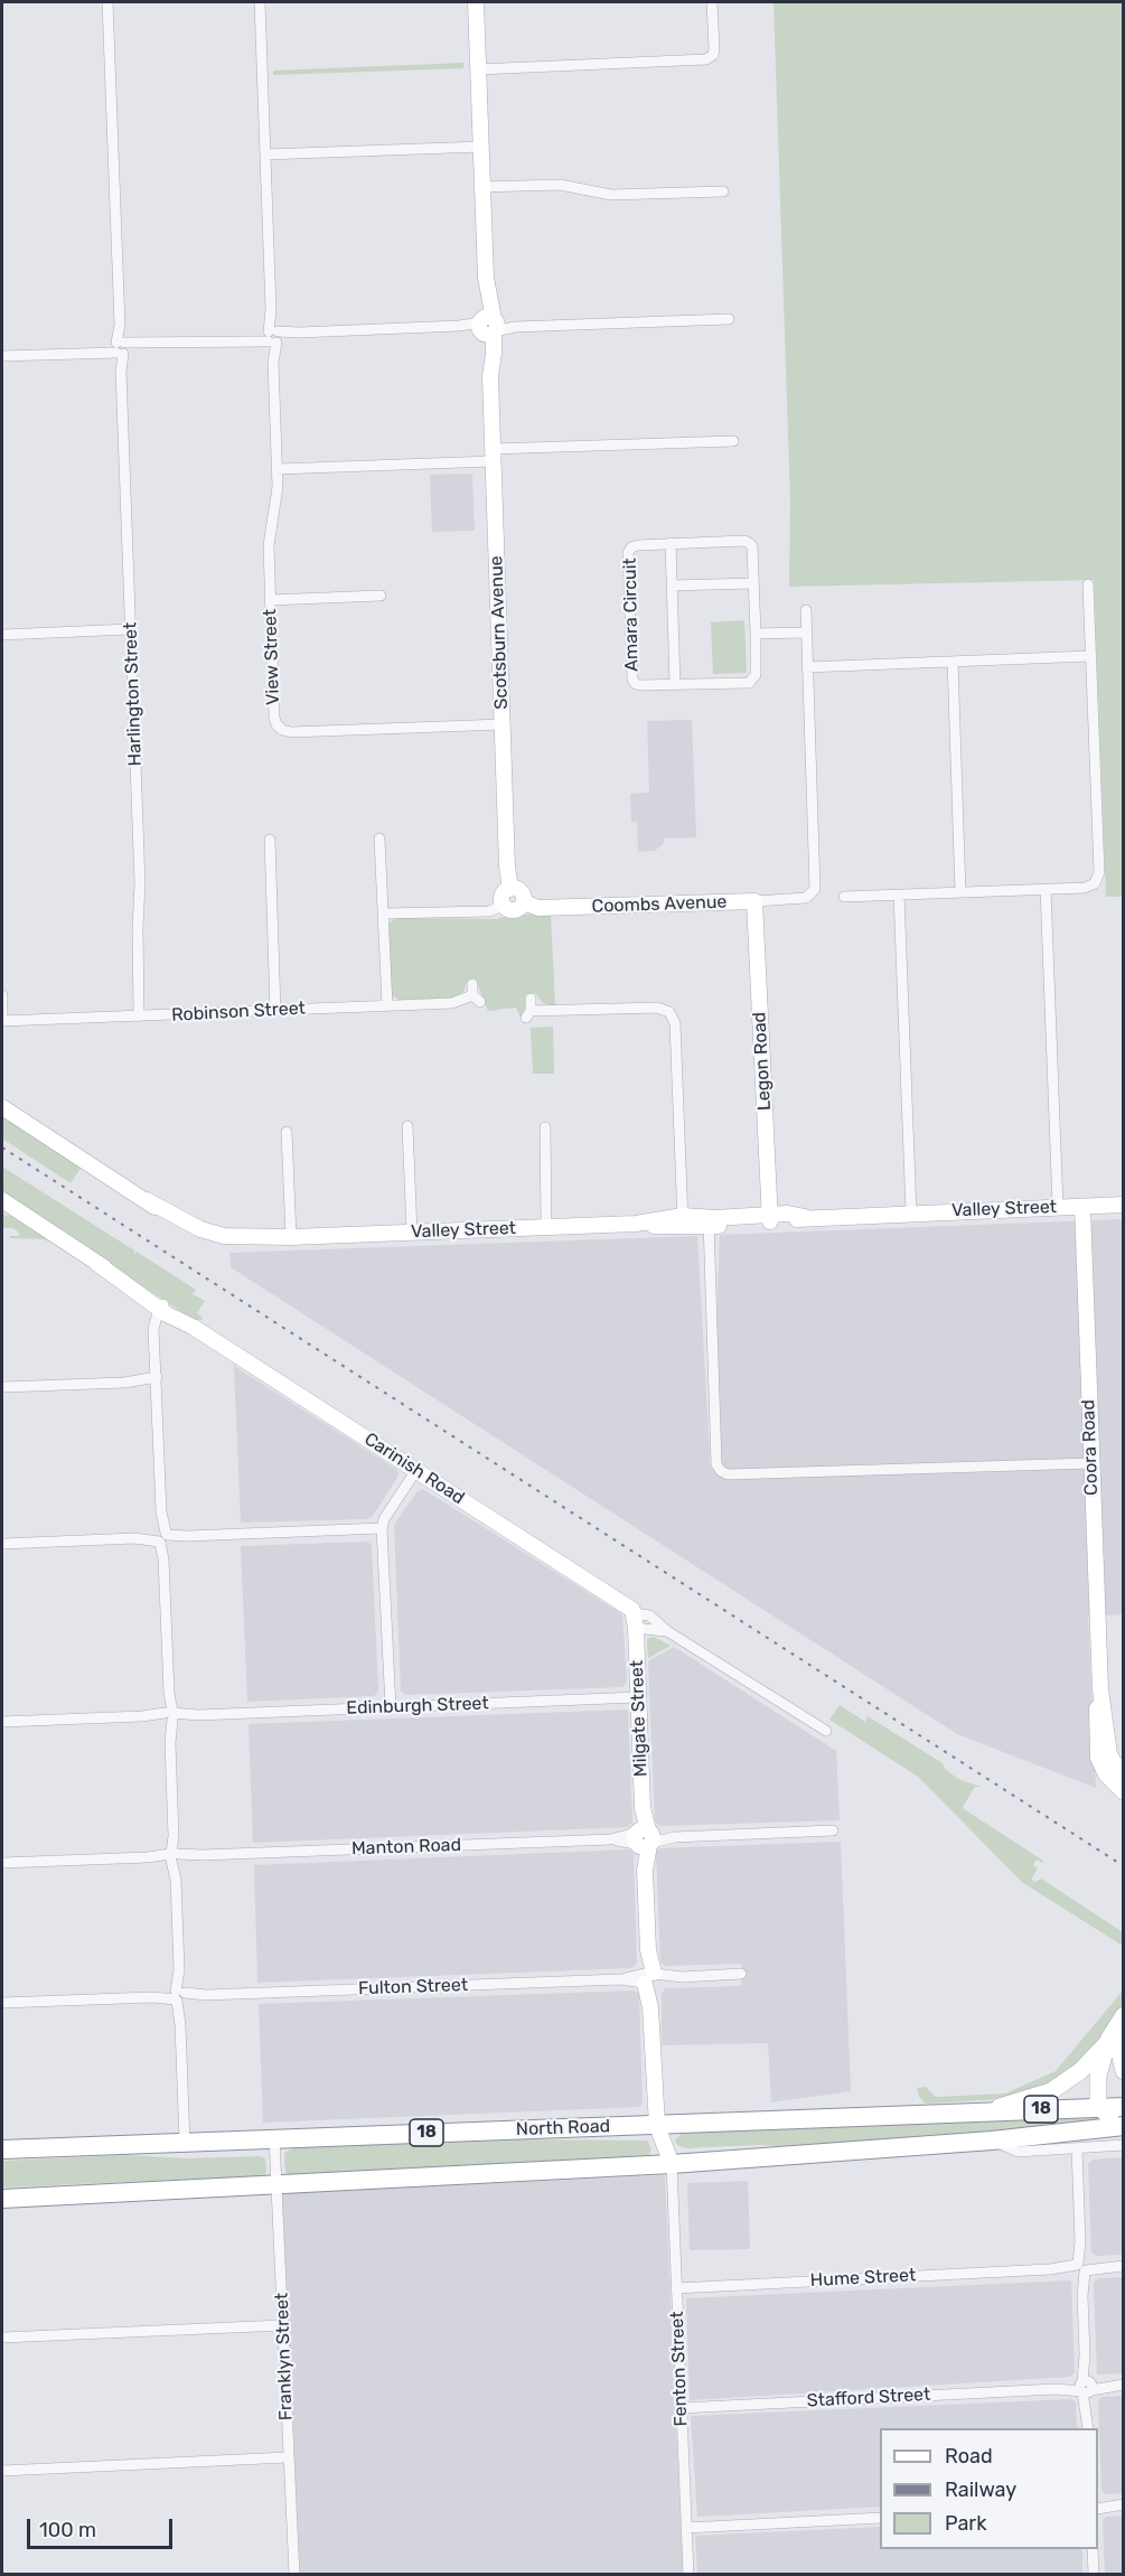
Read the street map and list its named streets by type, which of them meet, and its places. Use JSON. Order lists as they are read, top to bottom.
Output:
{
  "streets": {
    "highway": ["18", "North Road"],
    "street": [
      "Amara Circuit",
      "Scotsburn Avenue",
      "View Street",
      "Harlington Street",
      "Coombs Avenue",
      "Robinson Street",
      "Legon Road",
      "Valley Street",
      "Coora Road",
      "Carinish Road",
      "Edinburgh Street",
      "Milgate Street",
      "Manton Road",
      "Fulton Street",
      "Hume Street",
      "Franklyn Street",
      "Fenton Street",
      "Stafford Street"
    ]
  },
  "crossings": [
    ["Scotsburn Avenue", "View Street"],
    ["Scotsburn Avenue", "Coombs Avenue"],
    ["Harlington Street", "Robinson Street"],
    ["Coombs Avenue", "Legon Road"],
    ["Legon Road", "Valley Street"],
    ["Valley Street", "Coora Road"],
    ["Carinish Road", "Milgate Street"],
    ["Edinburgh Street", "Milgate Street"],
    ["Milgate Street", "Manton Road"],
    ["Milgate Street", "Fulton Street"],
    ["Milgate Street", "18"],
    ["Milgate Street", "North Road"],
    ["Milgate Street", "Fenton Street"],
    ["18", "Franklyn Street"],
    ["18", "Fenton Street"],
    ["North Road", "Franklyn Street"],
    ["Hume Street", "Fenton Street"],
    ["Fenton Street", "Stafford Street"]
  ],
  "legend": ["Road", "Railway", "Park"],
  "scale_bar": "100 m"
}
